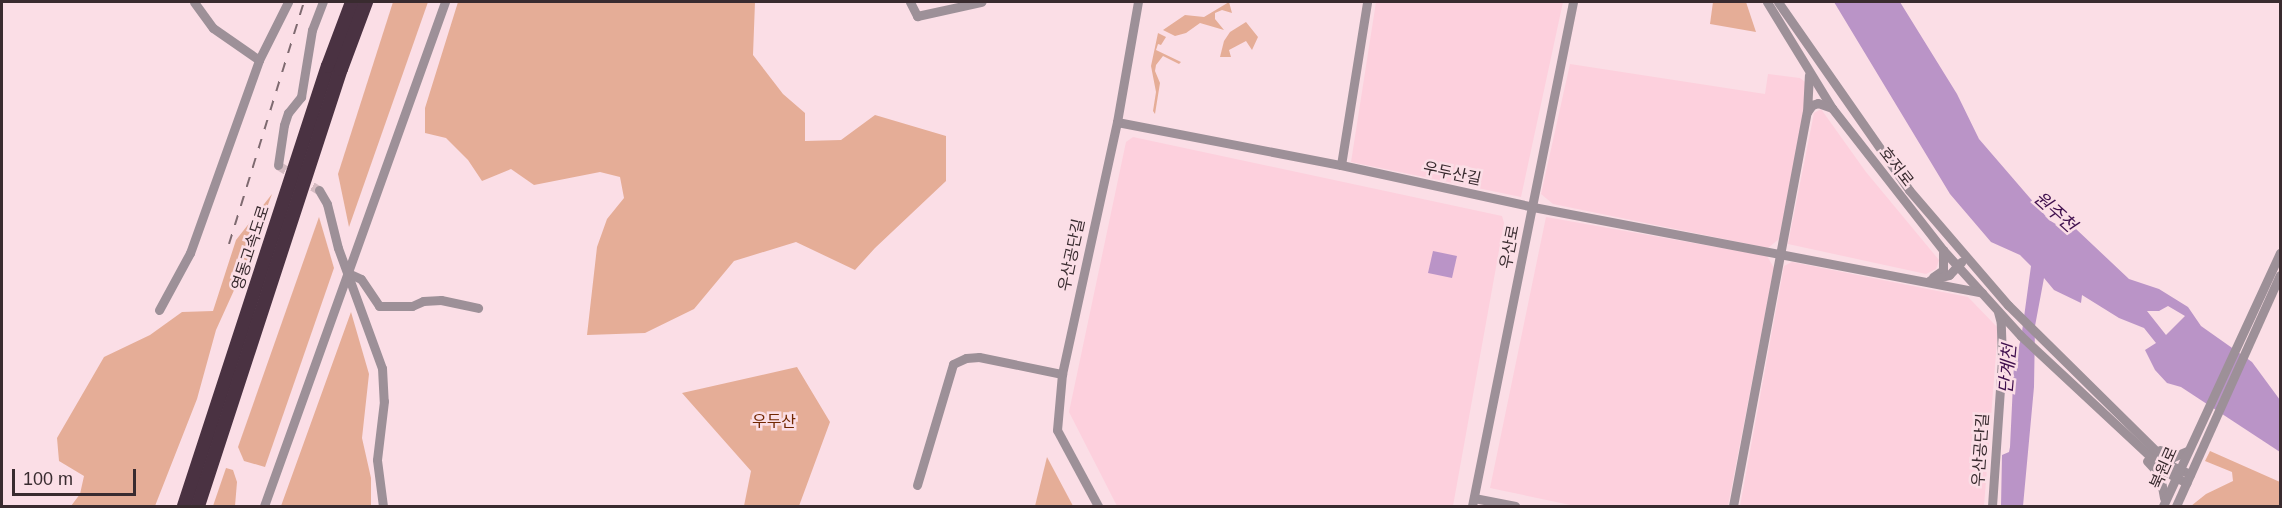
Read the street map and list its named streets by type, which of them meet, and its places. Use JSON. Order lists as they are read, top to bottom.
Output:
{
  "streets": {
    "highway": ["영동고속도로"],
    "street": [
      "호저로",
      "우두산길",
      "우산로",
      "우산공단길",
      "북원로"
    ]
  },
  "crossings": [
    ["호저로", "우두산길"],
    ["호저로", "우산공단길"],
    ["우두산길", "우산로"],
    ["우두산길", "우산공단길"]
  ],
  "water": ["원주천", "단계천"],
  "parks": ["우두산"],
  "scale_bar": "100 m"
}
